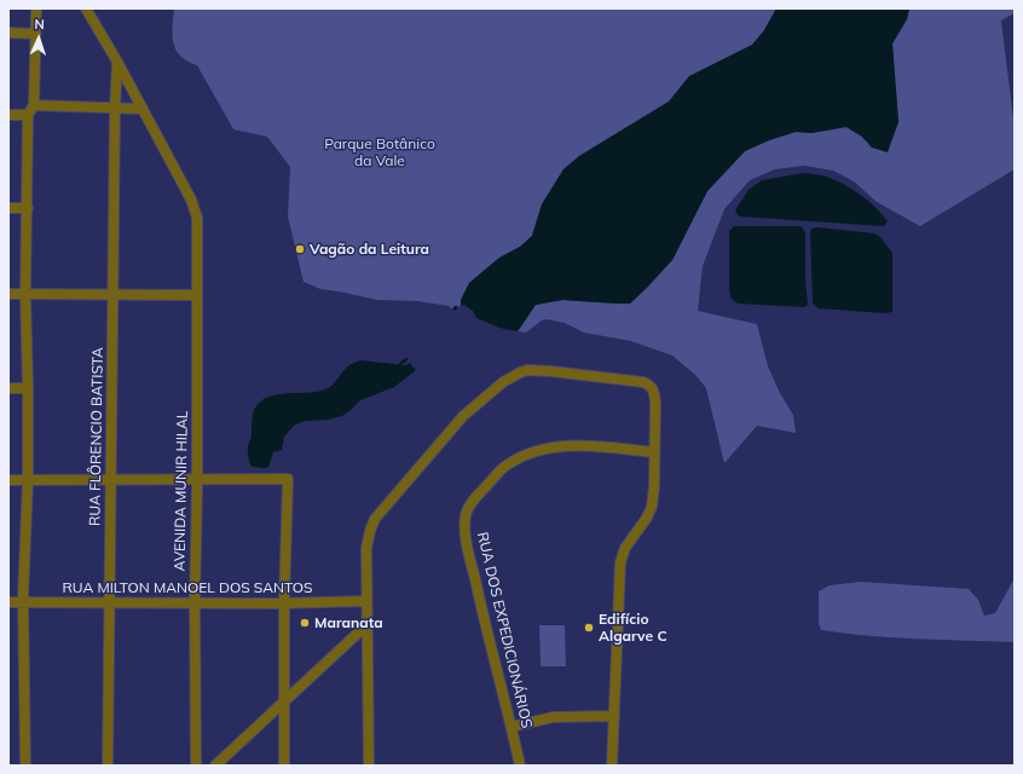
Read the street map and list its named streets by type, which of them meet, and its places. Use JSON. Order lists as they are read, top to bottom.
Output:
{
  "streets": {
    "street": [
      "RUA FLÔRENCIO BATISTA",
      "AVENIDA MUNIR HILAL",
      "RUA MILTON MANOEL DOS SANTOS",
      "RUA DOS EXPEDICIONÁRIOS"
    ]
  },
  "crossings": [
    ["RUA FLÔRENCIO BATISTA", "RUA MILTON MANOEL DOS SANTOS"],
    ["AVENIDA MUNIR HILAL", "RUA MILTON MANOEL DOS SANTOS"]
  ],
  "parks": ["Parque Botânico da Vale"],
  "places": ["Vagão da Leitura", "Maranata", "Edifício Algarve C"],
  "north": "top"
}
